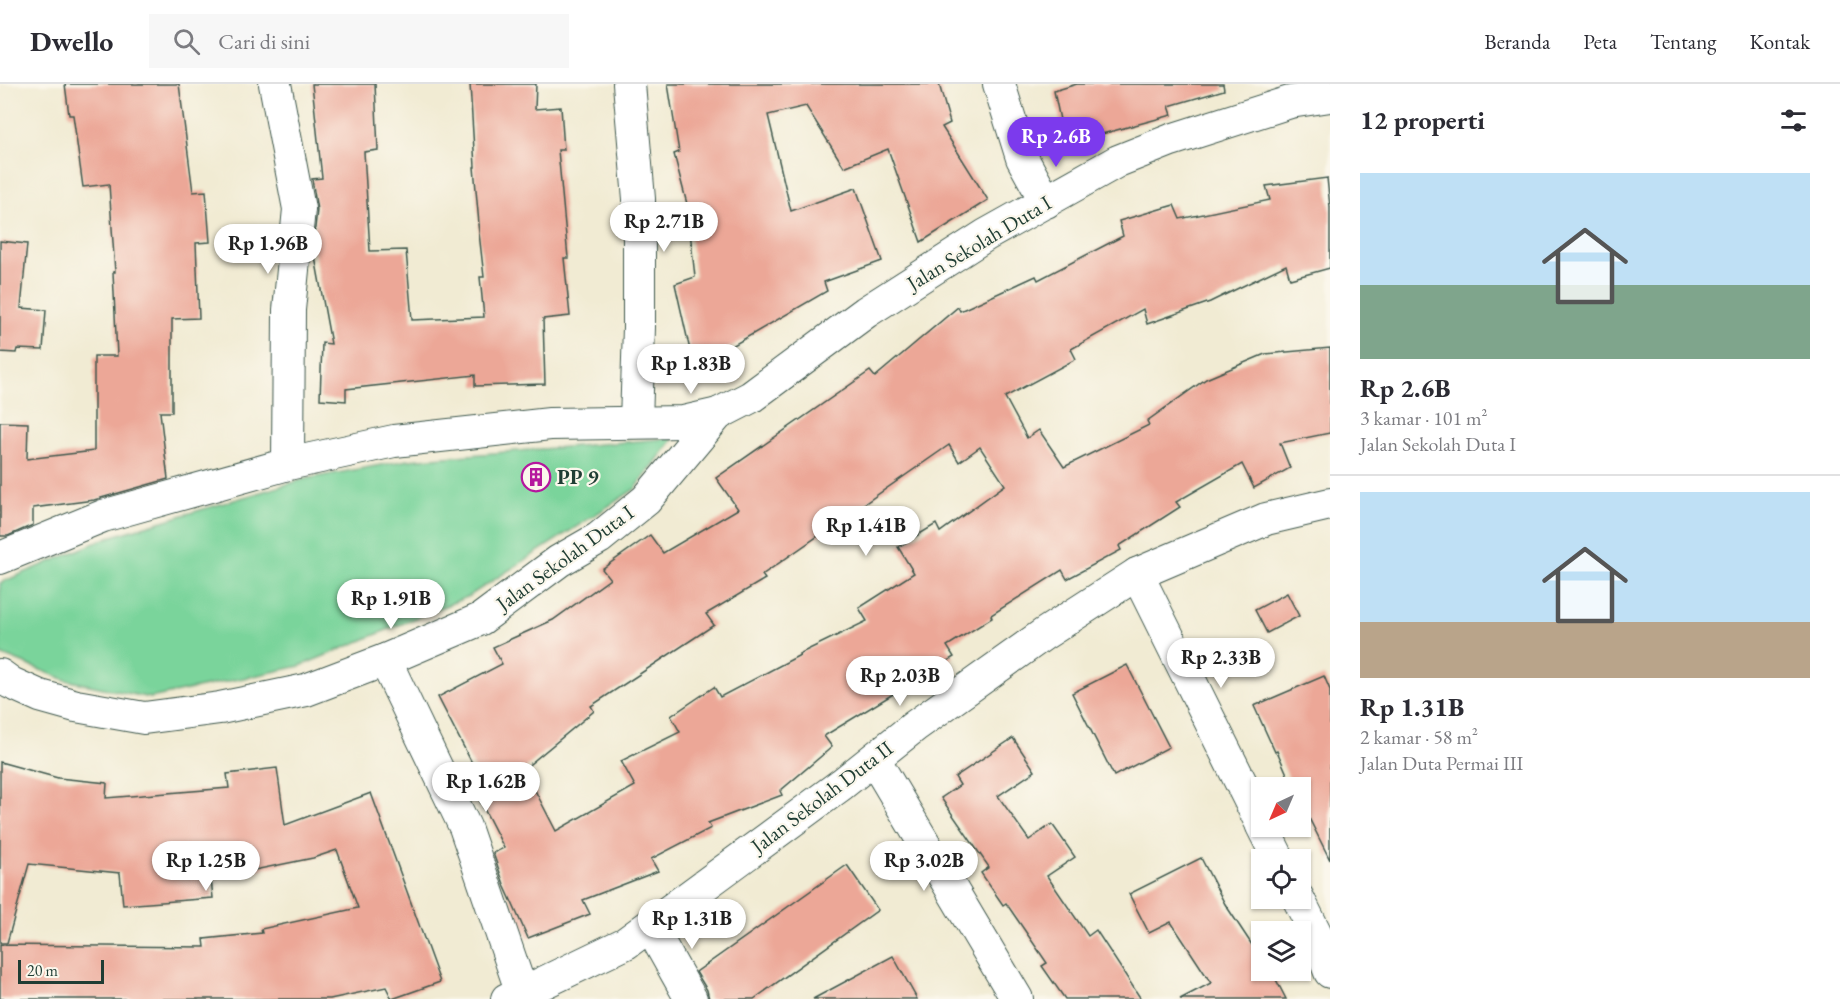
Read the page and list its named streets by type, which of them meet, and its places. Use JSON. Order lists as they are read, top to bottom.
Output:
{
  "streets": {
    "street": ["Jalan Sekolah Duta I", "Jalan Sekolah Duta II"]
  },
  "places": {
    "building": ["PP 9"]
  },
  "scale_bar": "20 m",
  "north": "bottom left",
  "page": {
    "header": "Dwello",
    "search": "Cari di sini",
    "nav": [
      "Beranda",
      "Peta",
      "Tentang",
      "Kontak"
    ],
    "heading": "12 properti",
    "price": [
      "Rp 2.6B",
      "Rp 2.71B",
      "Rp 1.96B",
      "Rp 1.83B",
      "Rp 1.41B",
      "Rp 1.91B",
      "Rp 2.33B",
      "Rp 2.03B",
      "Rp 1.62B",
      "Rp 1.25B",
      "Rp 3.02B",
      "Rp 1.31B"
    ],
    "list": [
      {
        "name": "Rp 2.6B",
        "note": "3 kamar · 101 m² · Jalan Sekolah Duta I"
      },
      {
        "name": "Rp 1.31B",
        "note": "2 kamar · 58 m² · Jalan Duta Permai III"
      }
    ],
    "scale": "20 m"
  }
}
